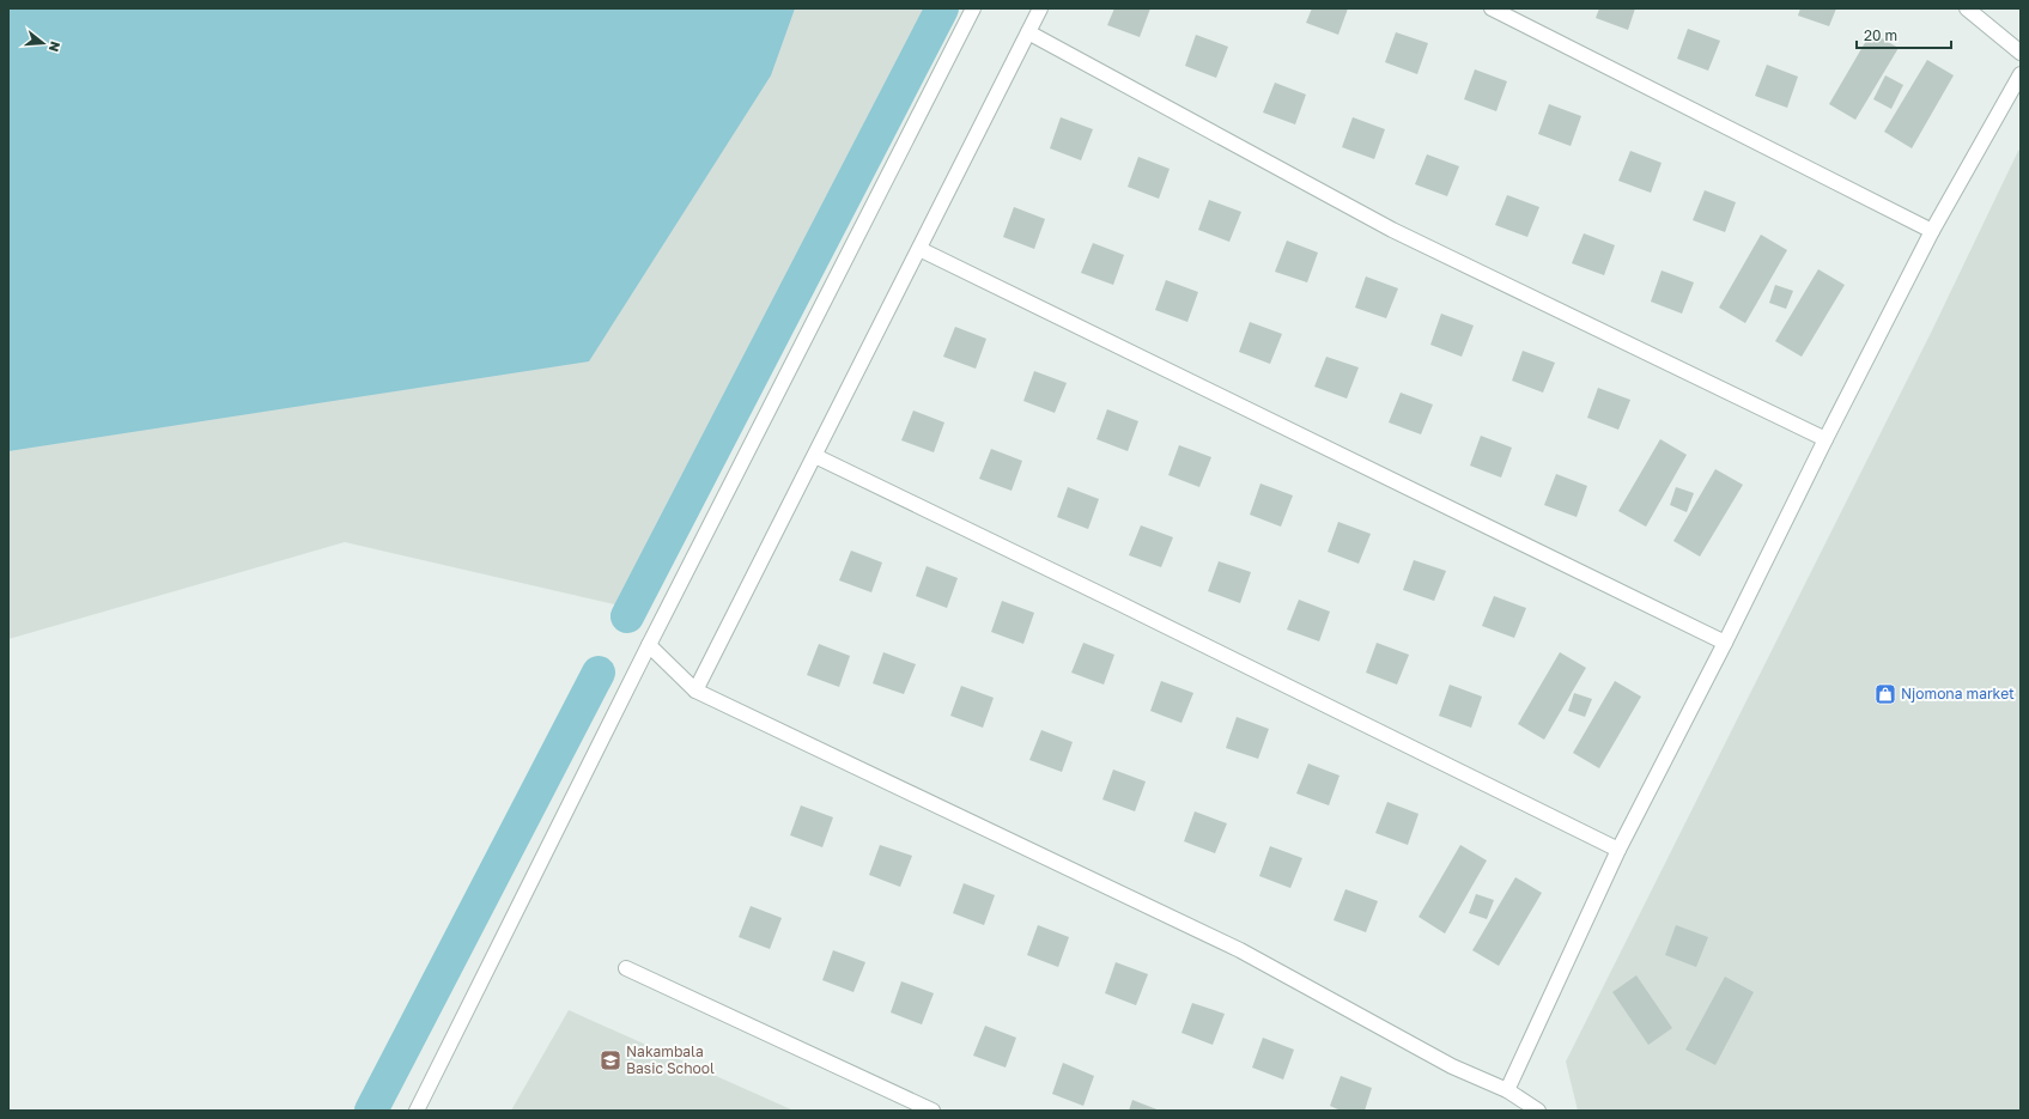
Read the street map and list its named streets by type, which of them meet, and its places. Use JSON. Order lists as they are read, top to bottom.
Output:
{
  "places": {
    "shop": ["Njomona market"],
    "school or university": ["Nakambala Basic School"]
  },
  "scale_bar": "20 m",
  "north": "right"
}
